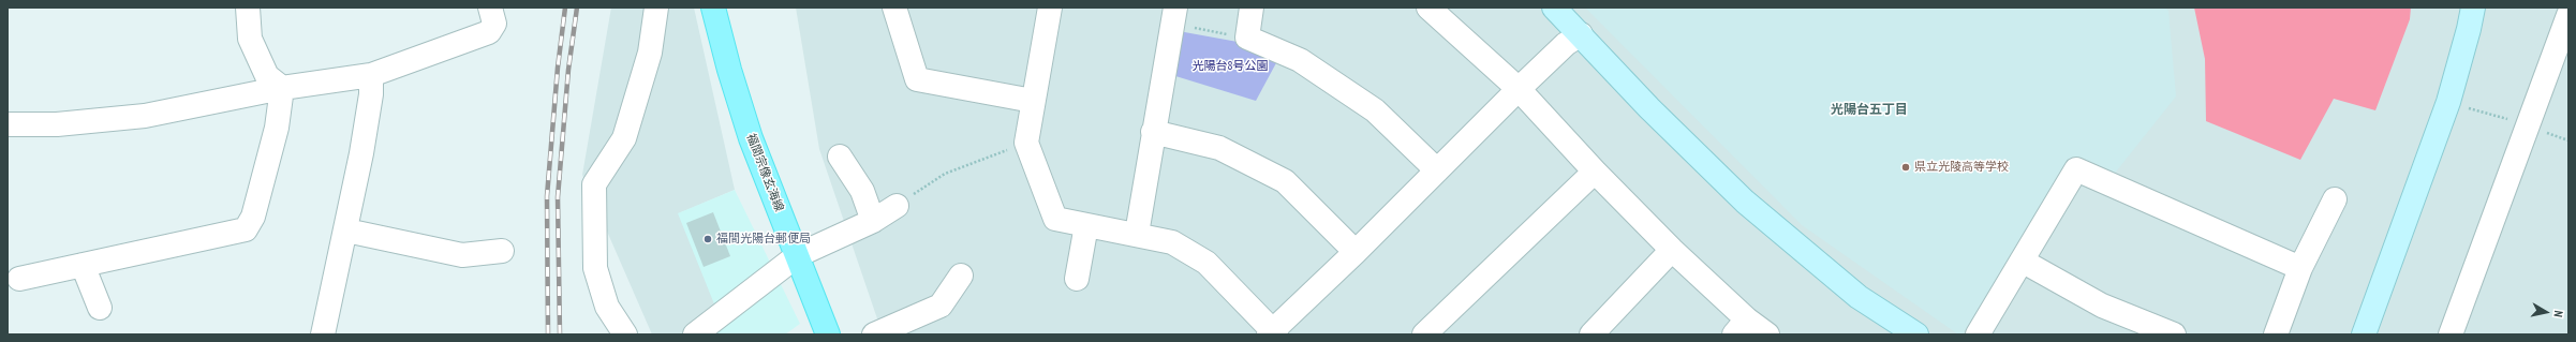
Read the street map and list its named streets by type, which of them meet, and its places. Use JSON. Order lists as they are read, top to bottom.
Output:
{
  "streets": {
    "main road": ["福間宗像玄海線"]
  },
  "districts": ["光陽台五丁目"],
  "parks": ["光陽台8号公園"],
  "places": ["県立光陵高等学校", "福間光陽台郵便局"],
  "north": "right"
}
